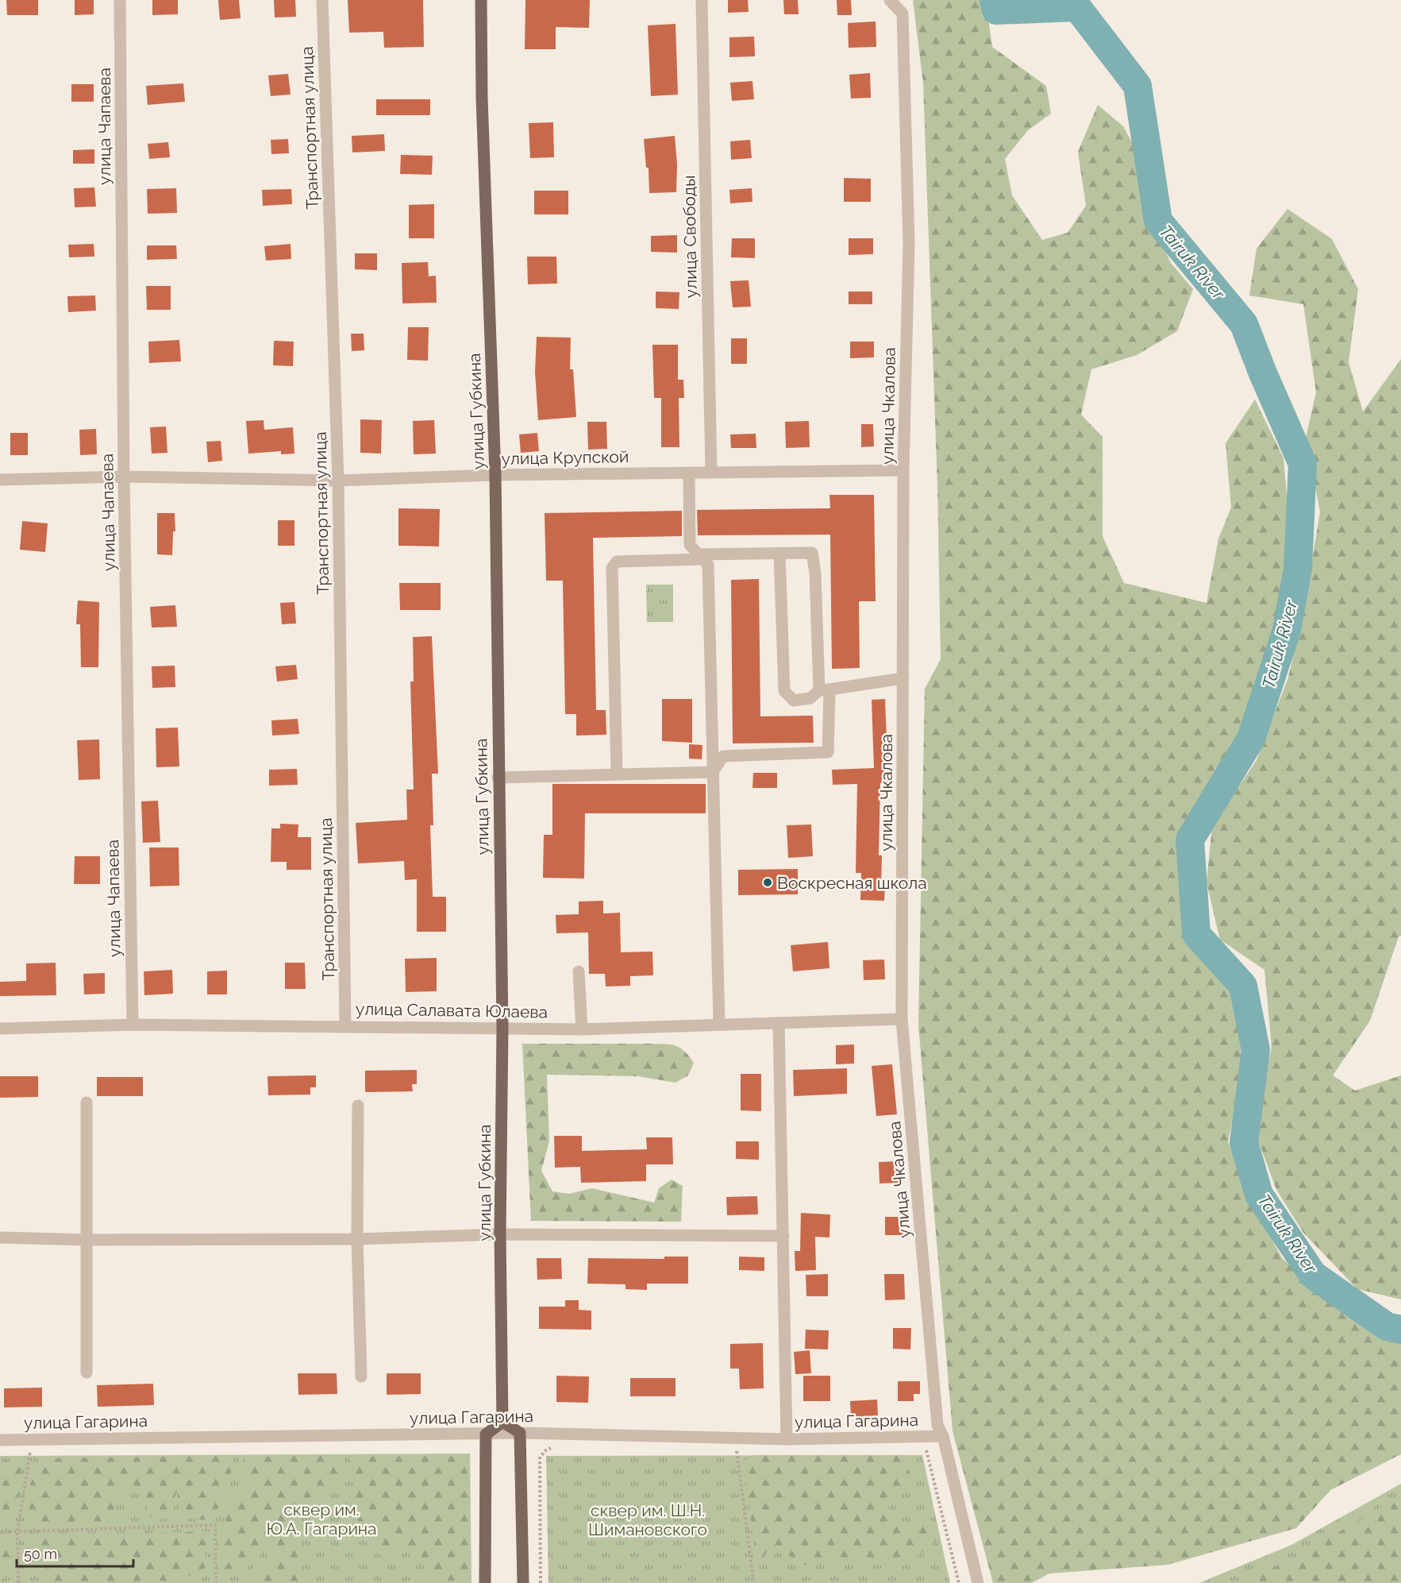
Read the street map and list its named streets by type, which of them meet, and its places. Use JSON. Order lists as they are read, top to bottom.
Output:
{
  "streets": {
    "main road": ["улица Губкина"],
    "street": [
      "улица Чапаева",
      "Транспортная улица",
      "улица Свободы",
      "улица Чкалова",
      "улица Крупской",
      "улица Салавата Юлаева",
      "улица Гагарина"
    ]
  },
  "crossings": [
    ["улица Чапаева", "улица Крупской"],
    ["улица Чапаева", "улица Салавата Юлаева"],
    ["Транспортная улица", "улица Крупской"],
    ["Транспортная улица", "улица Салавата Юлаева"],
    ["улица Свободы", "улица Крупской"],
    ["улица Чкалова", "улица Крупской"],
    ["улица Чкалова", "улица Салавата Юлаева"],
    ["улица Чкалова", "улица Гагарина"],
    ["улица Губкина", "улица Крупской"],
    ["улица Губкина", "улица Салавата Юлаева"]
  ],
  "water": ["Tairuk River"],
  "parks": ["сквер им. Ю.А. Гагарина", "сквер им. Ш.Н. Шимановского"],
  "places": ["Воскресная школа"],
  "scale_bar": "50 m"
}
